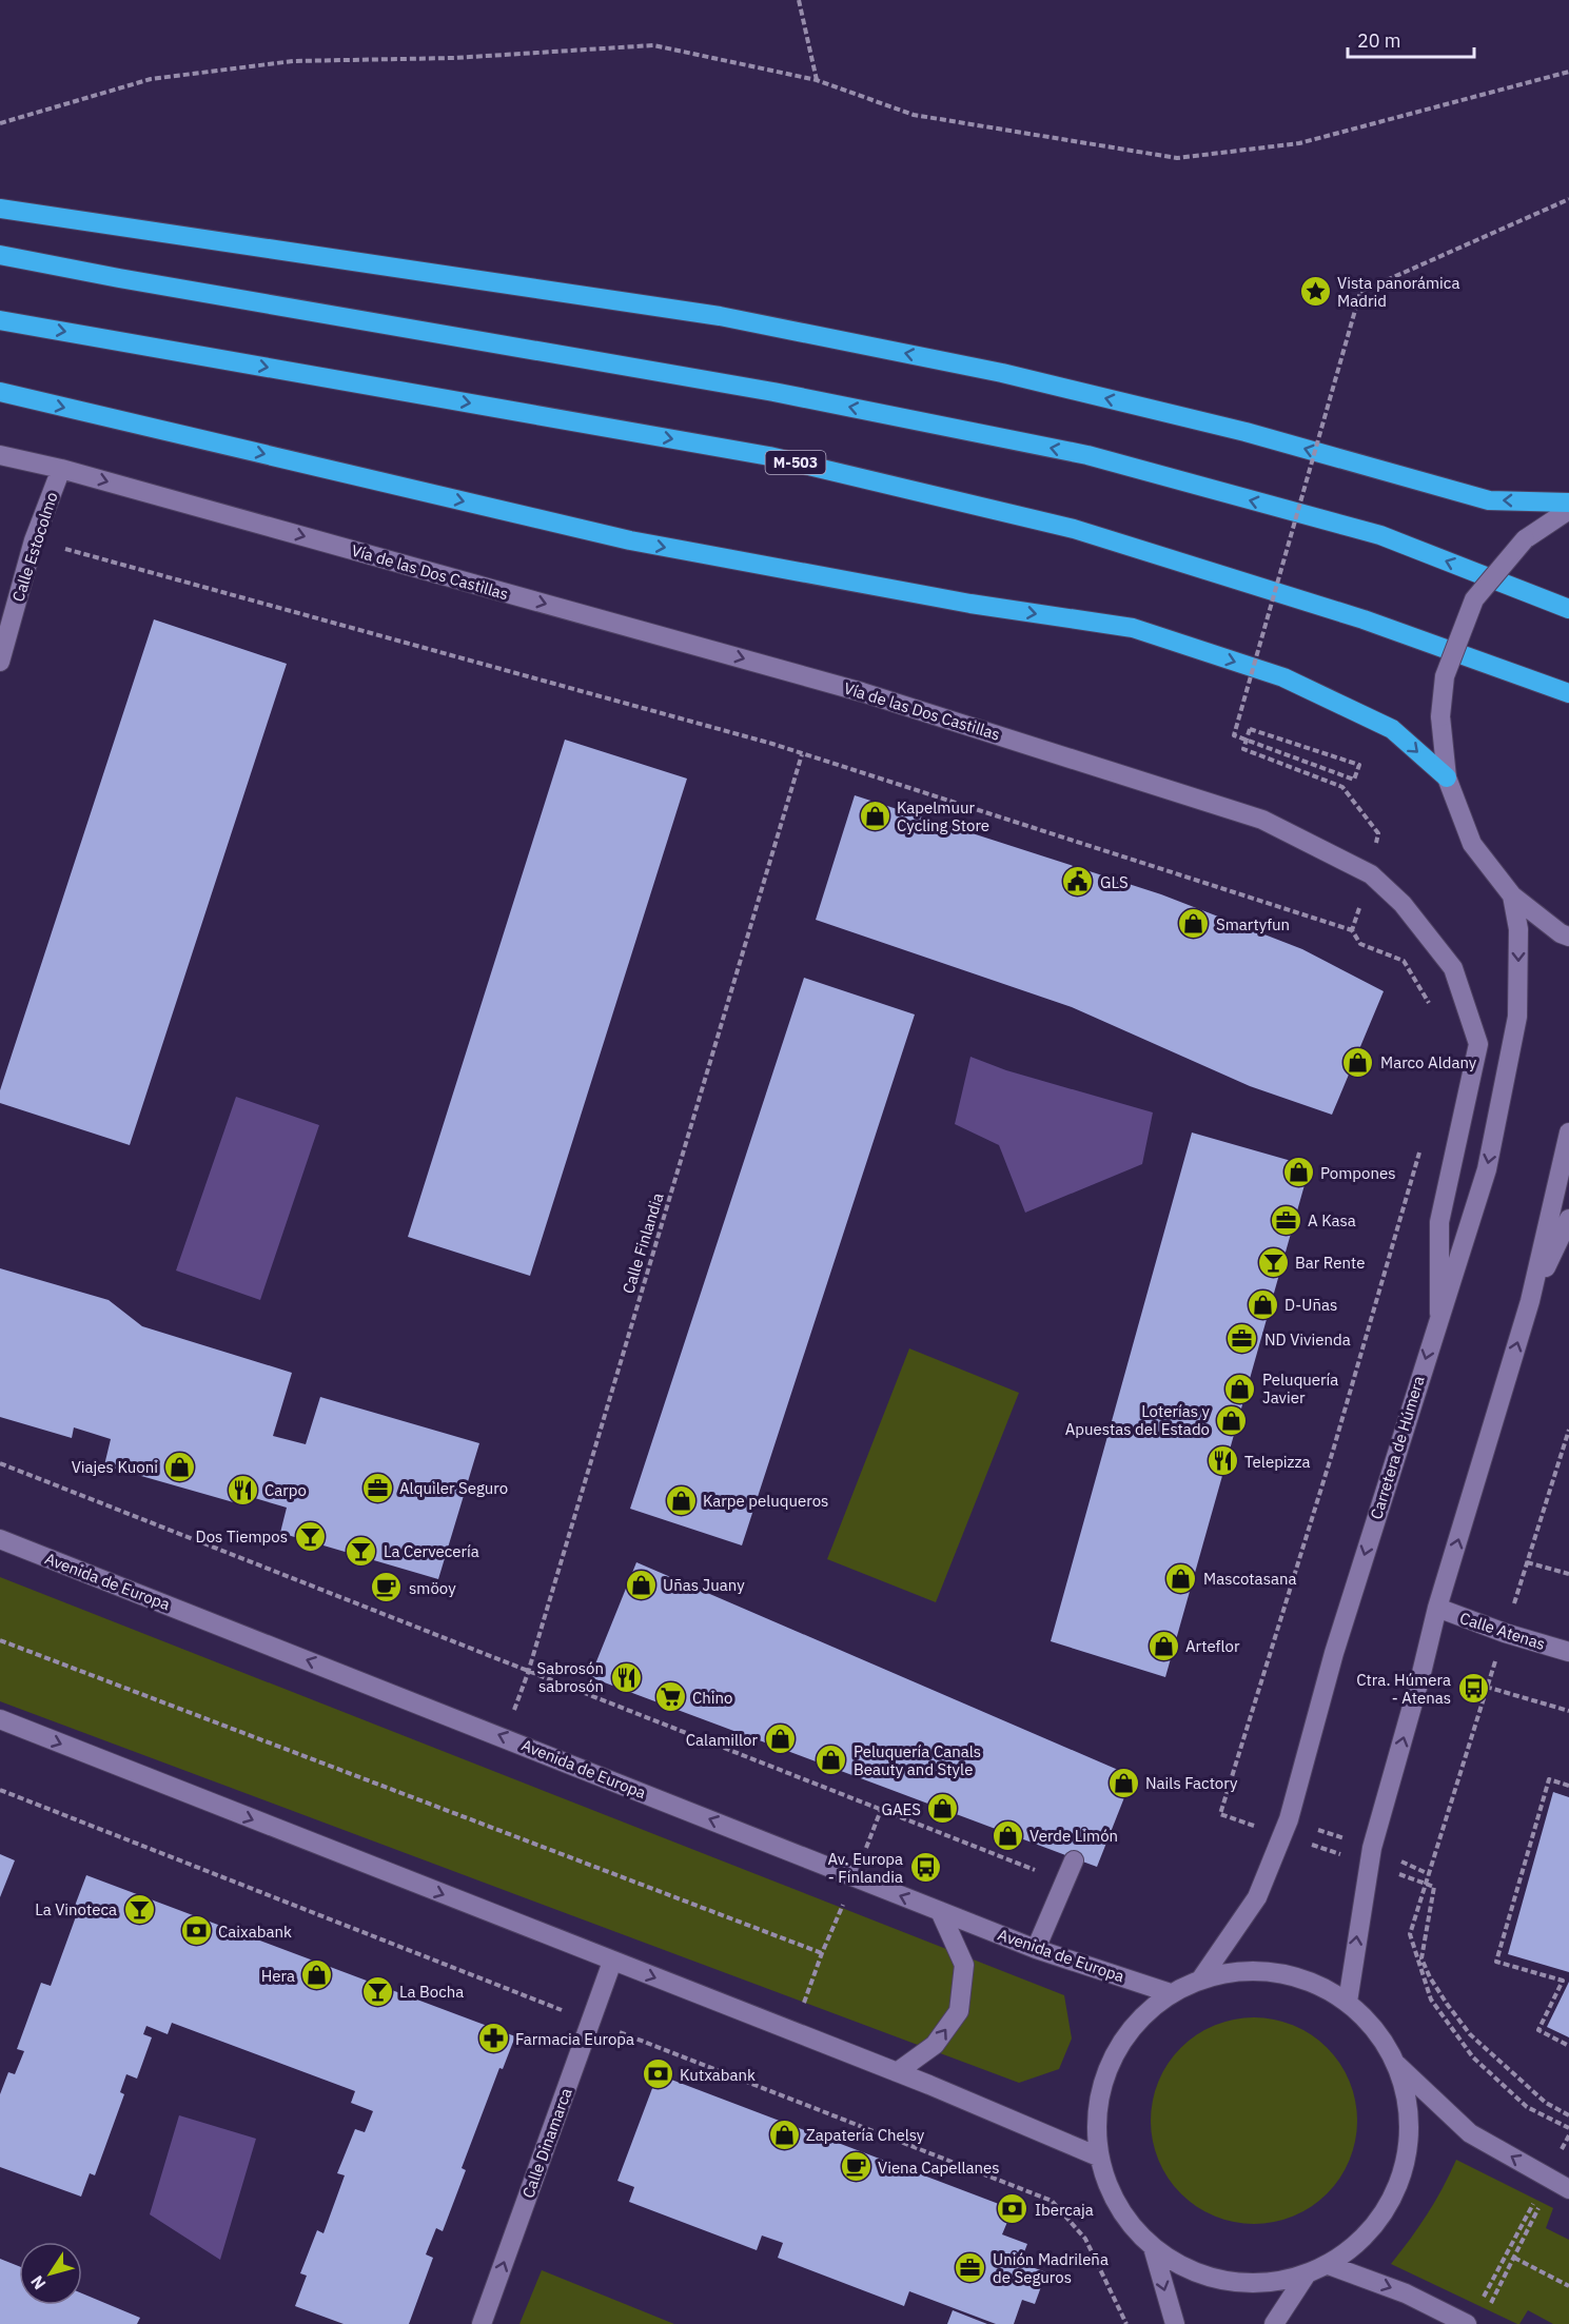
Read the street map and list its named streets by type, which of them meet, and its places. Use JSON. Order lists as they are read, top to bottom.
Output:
{
  "streets": {
    "highway": ["M-503"],
    "street": [
      "Calle Estocolmo",
      "Vía de las Dos Castillas",
      "Carretera de Húmera",
      "Avenida de Europa",
      "Calle Atenas",
      "Calle Dinamarca"
    ],
    "path": ["Calle Finlandia"]
  },
  "crossings": [
    ["Calle Estocolmo", "Vía de las Dos Castillas"],
    ["Vía de las Dos Castillas", "Carretera de Húmera"],
    ["Calle Finlandia", "Avenida de Europa"]
  ],
  "one_way": ["Vía de las Dos Castillas", "Calle Dinamarca"],
  "places": {
    "place": ["Vista panorámica Madrid"],
    "shop": [
      "Kapelmuur Cycling Store",
      "Smartyfun",
      "Marco Aldany",
      "Pompones",
      "D-Uñas",
      "Peluquería Javier",
      "Loterías y Apuestas del Estado",
      "Viajes Kuoni",
      "Karpe peluqueros",
      "Mascotasana",
      "Uñas Juany",
      "Arteflor",
      "Calamillor",
      "Peluquería Canals Beauty and Style",
      "Nails Factory",
      "GAES",
      "Verde Limón",
      "Hera",
      "Zapatería Chelsy"
    ],
    "public building": ["GLS"],
    "office": [
      "A Kasa",
      "ND Vivienda",
      "Alquiler Seguro",
      "Unión Madrileña de Seguros"
    ],
    "bar": [
      "Bar Rente",
      "Dos Tiempos",
      "La Cervecería",
      "La Vinoteca",
      "La Bocha"
    ],
    "restaurant": ["Telepizza", "Carpo", "Sabrosón sabrosón"],
    "cafe": ["smöoy", "Viena Capellanes"],
    "bus stop": ["Ctra. Húmera - Atenas", "Av. Europa - Finlandia"],
    "supermarket": ["Chino"],
    "bank": ["Caixabank", "Kutxabank", "Ibercaja"],
    "pharmacy": ["Farmacia Europa"]
  },
  "scale_bar": "20 m",
  "north": "bottom left"
}
